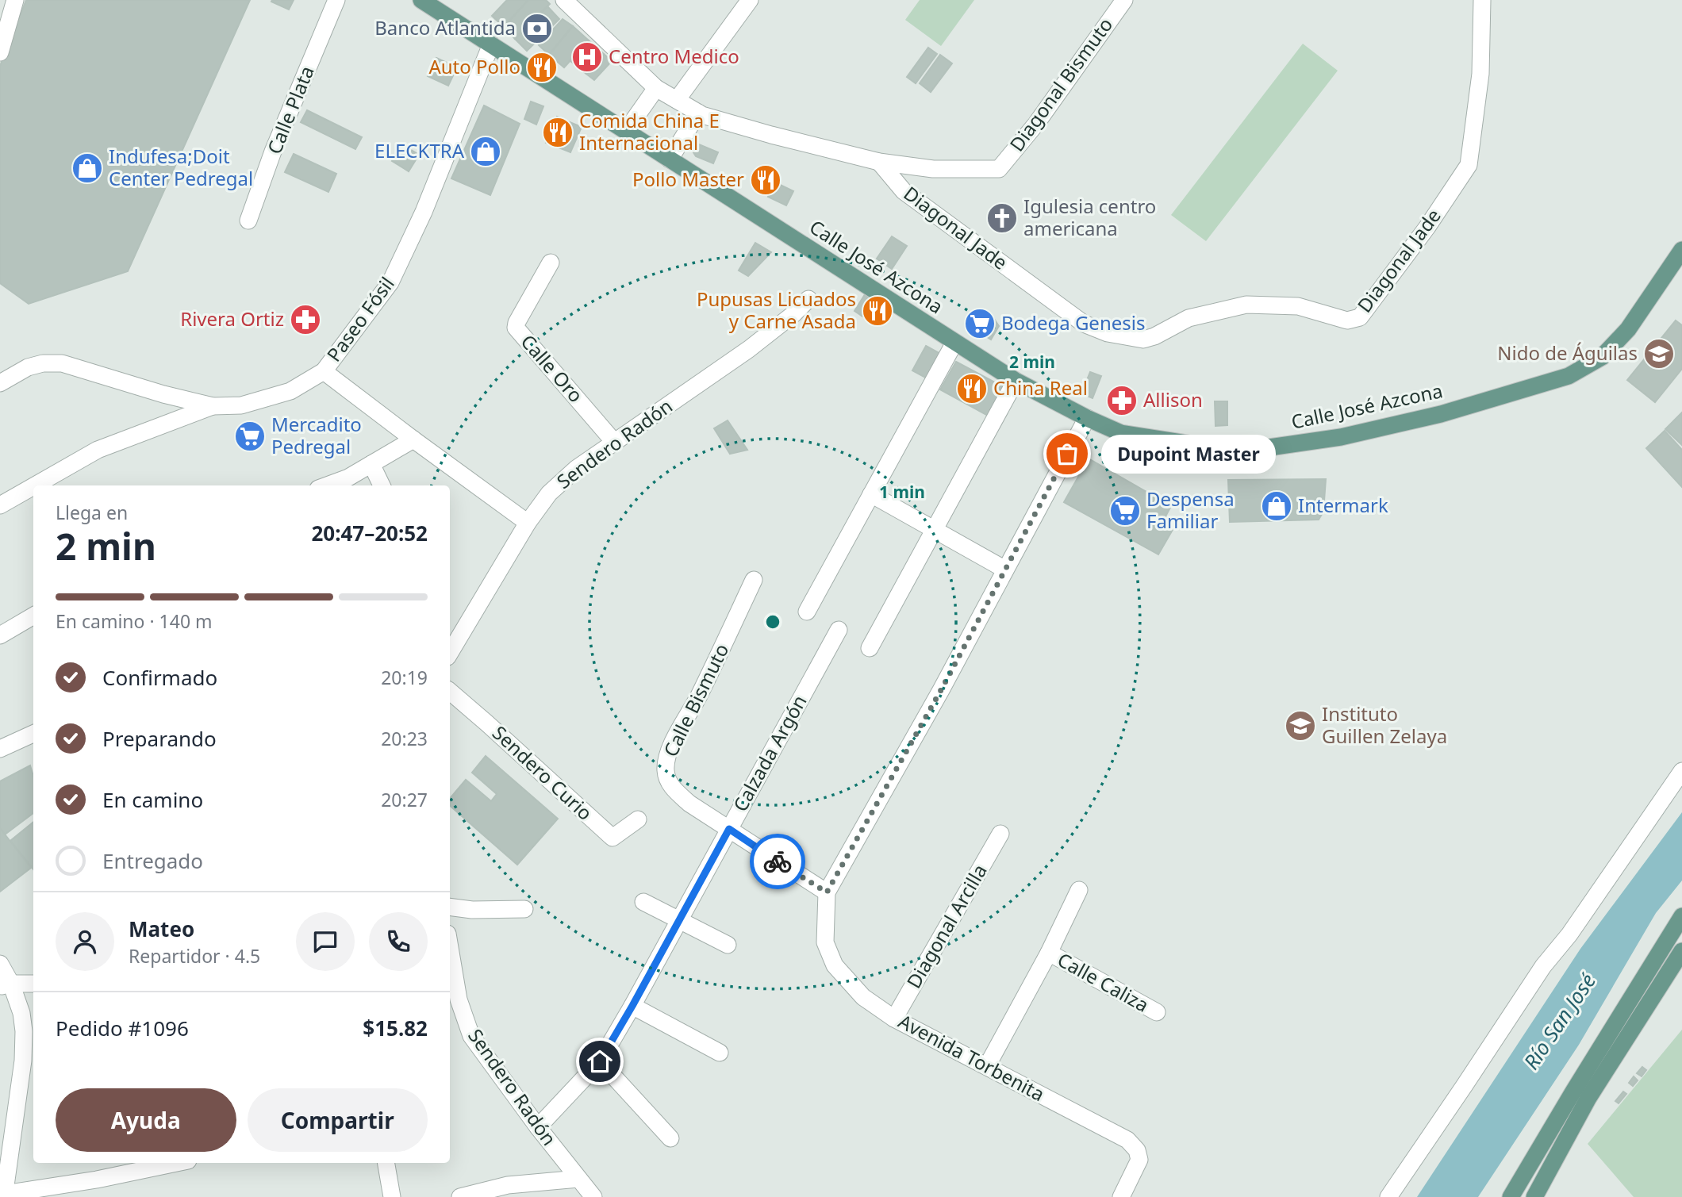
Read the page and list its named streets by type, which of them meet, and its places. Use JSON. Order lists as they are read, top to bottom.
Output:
{
  "streets": {
    "main road": ["Calle José Azcona"],
    "street": [
      "Diagonal Bismuto",
      "Calle Plata",
      "Diagonal Jade",
      "Paseo Fósil",
      "Calle Oro",
      "Sendero Radón",
      "Calle Bismuto",
      "Calzada Argón",
      "Sendero Curio",
      "Diagonal Arcilla",
      "Calle Caliza",
      "Avenida Torbenita"
    ]
  },
  "crossings": [
    ["Diagonal Bismuto", "Diagonal Jade"],
    ["Calle José Azcona", "Paseo Fósil"],
    ["Calle Oro", "Sendero Radón"],
    ["Sendero Radón", "Calzada Argón"],
    ["Calle Bismuto", "Calzada Argón"],
    ["Calle Bismuto", "Avenida Torbenita"],
    ["Diagonal Arcilla", "Avenida Torbenita"]
  ],
  "water": ["Río San José"],
  "places": {
    "bank": ["Banco Atlantida"],
    "hospital": ["Centro Medico"],
    "restaurant": [
      "Auto Pollo",
      "Comida China E Internacional",
      "Pollo Master",
      "Pupusas Licuados y Carne Asada",
      "China Real"
    ],
    "shop": ["ELECKTRA", "Indufesa;Doit Center Pedregal", "Intermark"],
    "church": ["Igulesia centro americana"],
    "pharmacy": ["Rivera Ortiz", "Allison"],
    "supermarket": ["Bodega Genesis", "Mercadito Pedregal", "Despensa Familiar"],
    "school or university": ["Nido de Águilas", "Instituto Guillen Zelaya"],
    "other": ["Dupoint Master"]
  },
  "page": {
    "bubble": "Dupoint Master",
    "heading": ["2 min", "Llega en", "20:47–20:52"],
    "panel": [
      "Mateo",
      "Repartidor · 4.5",
      "Pedido #1096",
      "$15.82"
    ],
    "bar": "En camino · 140 m",
    "list": [
      ["Confirmado", "20:19"],
      ["Preparando", "20:23"],
      ["En camino", "20:27"],
      "Entregado"
    ],
    "buttons": ["Ayuda", "Compartir"]
  },
  "rings": ["2 min", "1 min"]
}
